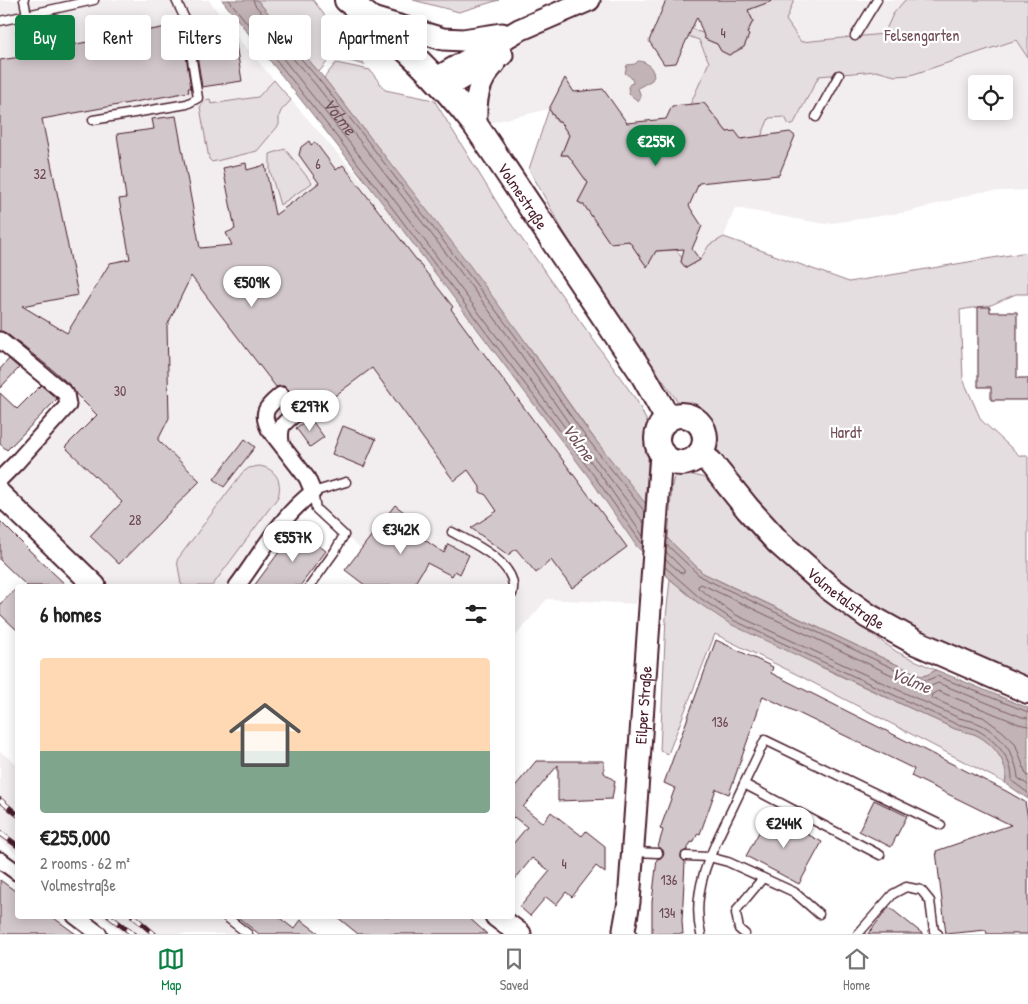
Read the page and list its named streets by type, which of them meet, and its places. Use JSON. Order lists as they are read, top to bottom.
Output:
{
  "streets": {
    "main road": ["Volmestraße", "Volmetalstraße"],
    "street": ["Eilper Straße"]
  },
  "crossings": [
    ["Volmestraße", "Volmetalstraße"],
    ["Volmestraße", "Eilper Straße"],
    ["Volmetalstraße", "Eilper Straße"]
  ],
  "water": ["Volme"],
  "parks": ["Felsengarten", "Hardt"],
  "house_numbers": [
    "4",
    "6",
    "32",
    "30",
    "28",
    "136",
    "4",
    "136",
    "134"
  ],
  "page": {
    "chip": [
      "Buy",
      "Rent",
      "Filters",
      "New",
      "Apartment"
    ],
    "price": [
      "€255K",
      "€509K",
      "€297K",
      "€342K",
      "€557K",
      "€244K"
    ],
    "heading": "6 homes",
    "list": [
      {
        "name": "€255,000",
        "note": "2 rooms · 62 m² · Volmestraße"
      }
    ],
    "tabs": ["Map", "Saved", "Home"]
  }
}
